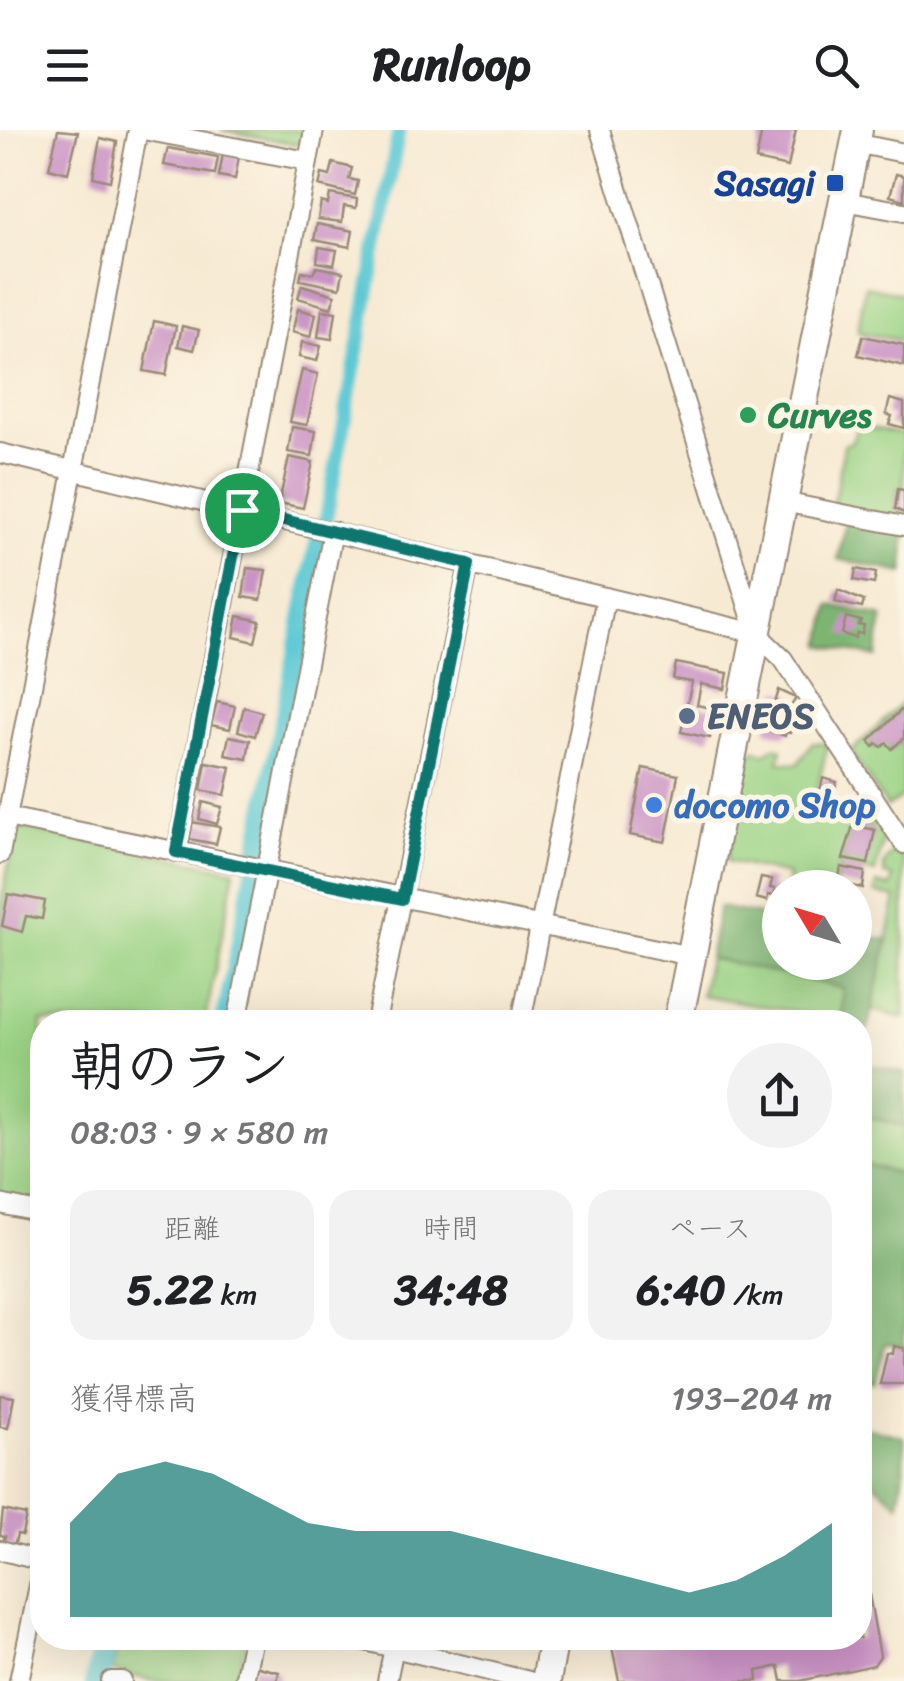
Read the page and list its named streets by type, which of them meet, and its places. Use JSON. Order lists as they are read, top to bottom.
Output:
{
  "places": {
    "transit": ["Sasagi"],
    "other": ["Curves", "ENEOS", "docomo Shop"]
  },
  "north": "top left",
  "page": {
    "header": "Runloop",
    "heading": ["朝のラン", "08:03 · 9 × 580 m"],
    "stats": [
      ["距離", "5.22 km"],
      ["時間", "34:48"],
      ["ペース", "6:40 /km"]
    ],
    "chart": ["獲得標高", "193–204 m"]
  }
}
